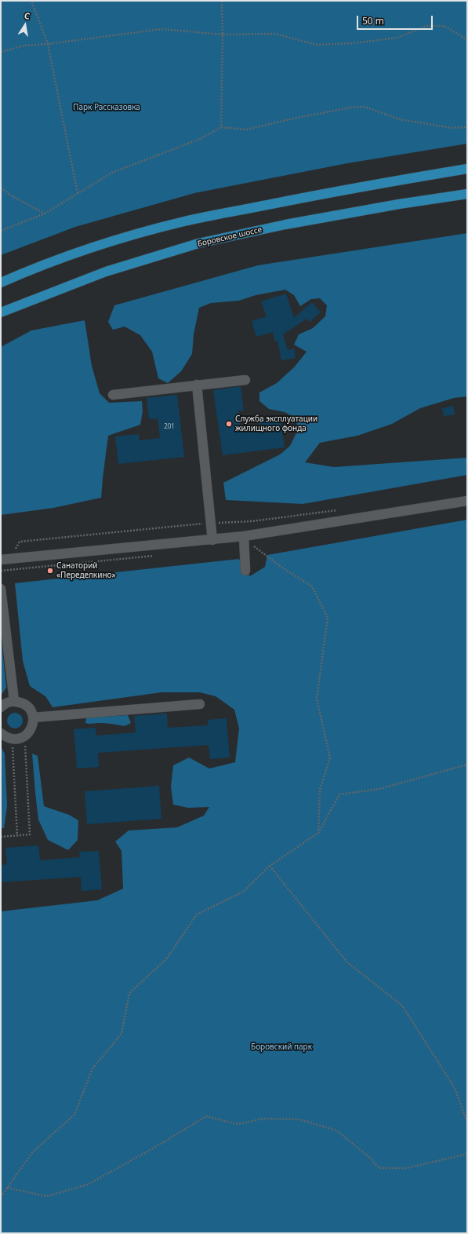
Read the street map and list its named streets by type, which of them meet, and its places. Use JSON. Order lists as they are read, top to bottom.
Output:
{
  "streets": {
    "main road": ["Боровское шоссе"]
  },
  "parks": ["Парк Рассказовка", "Боровский парк"],
  "places": ["Служба эксплуатации жилищного фонда", "Санаторий «Переделкино»"],
  "house_numbers": ["201"],
  "scale_bar": "50 m",
  "north": "top"
}
